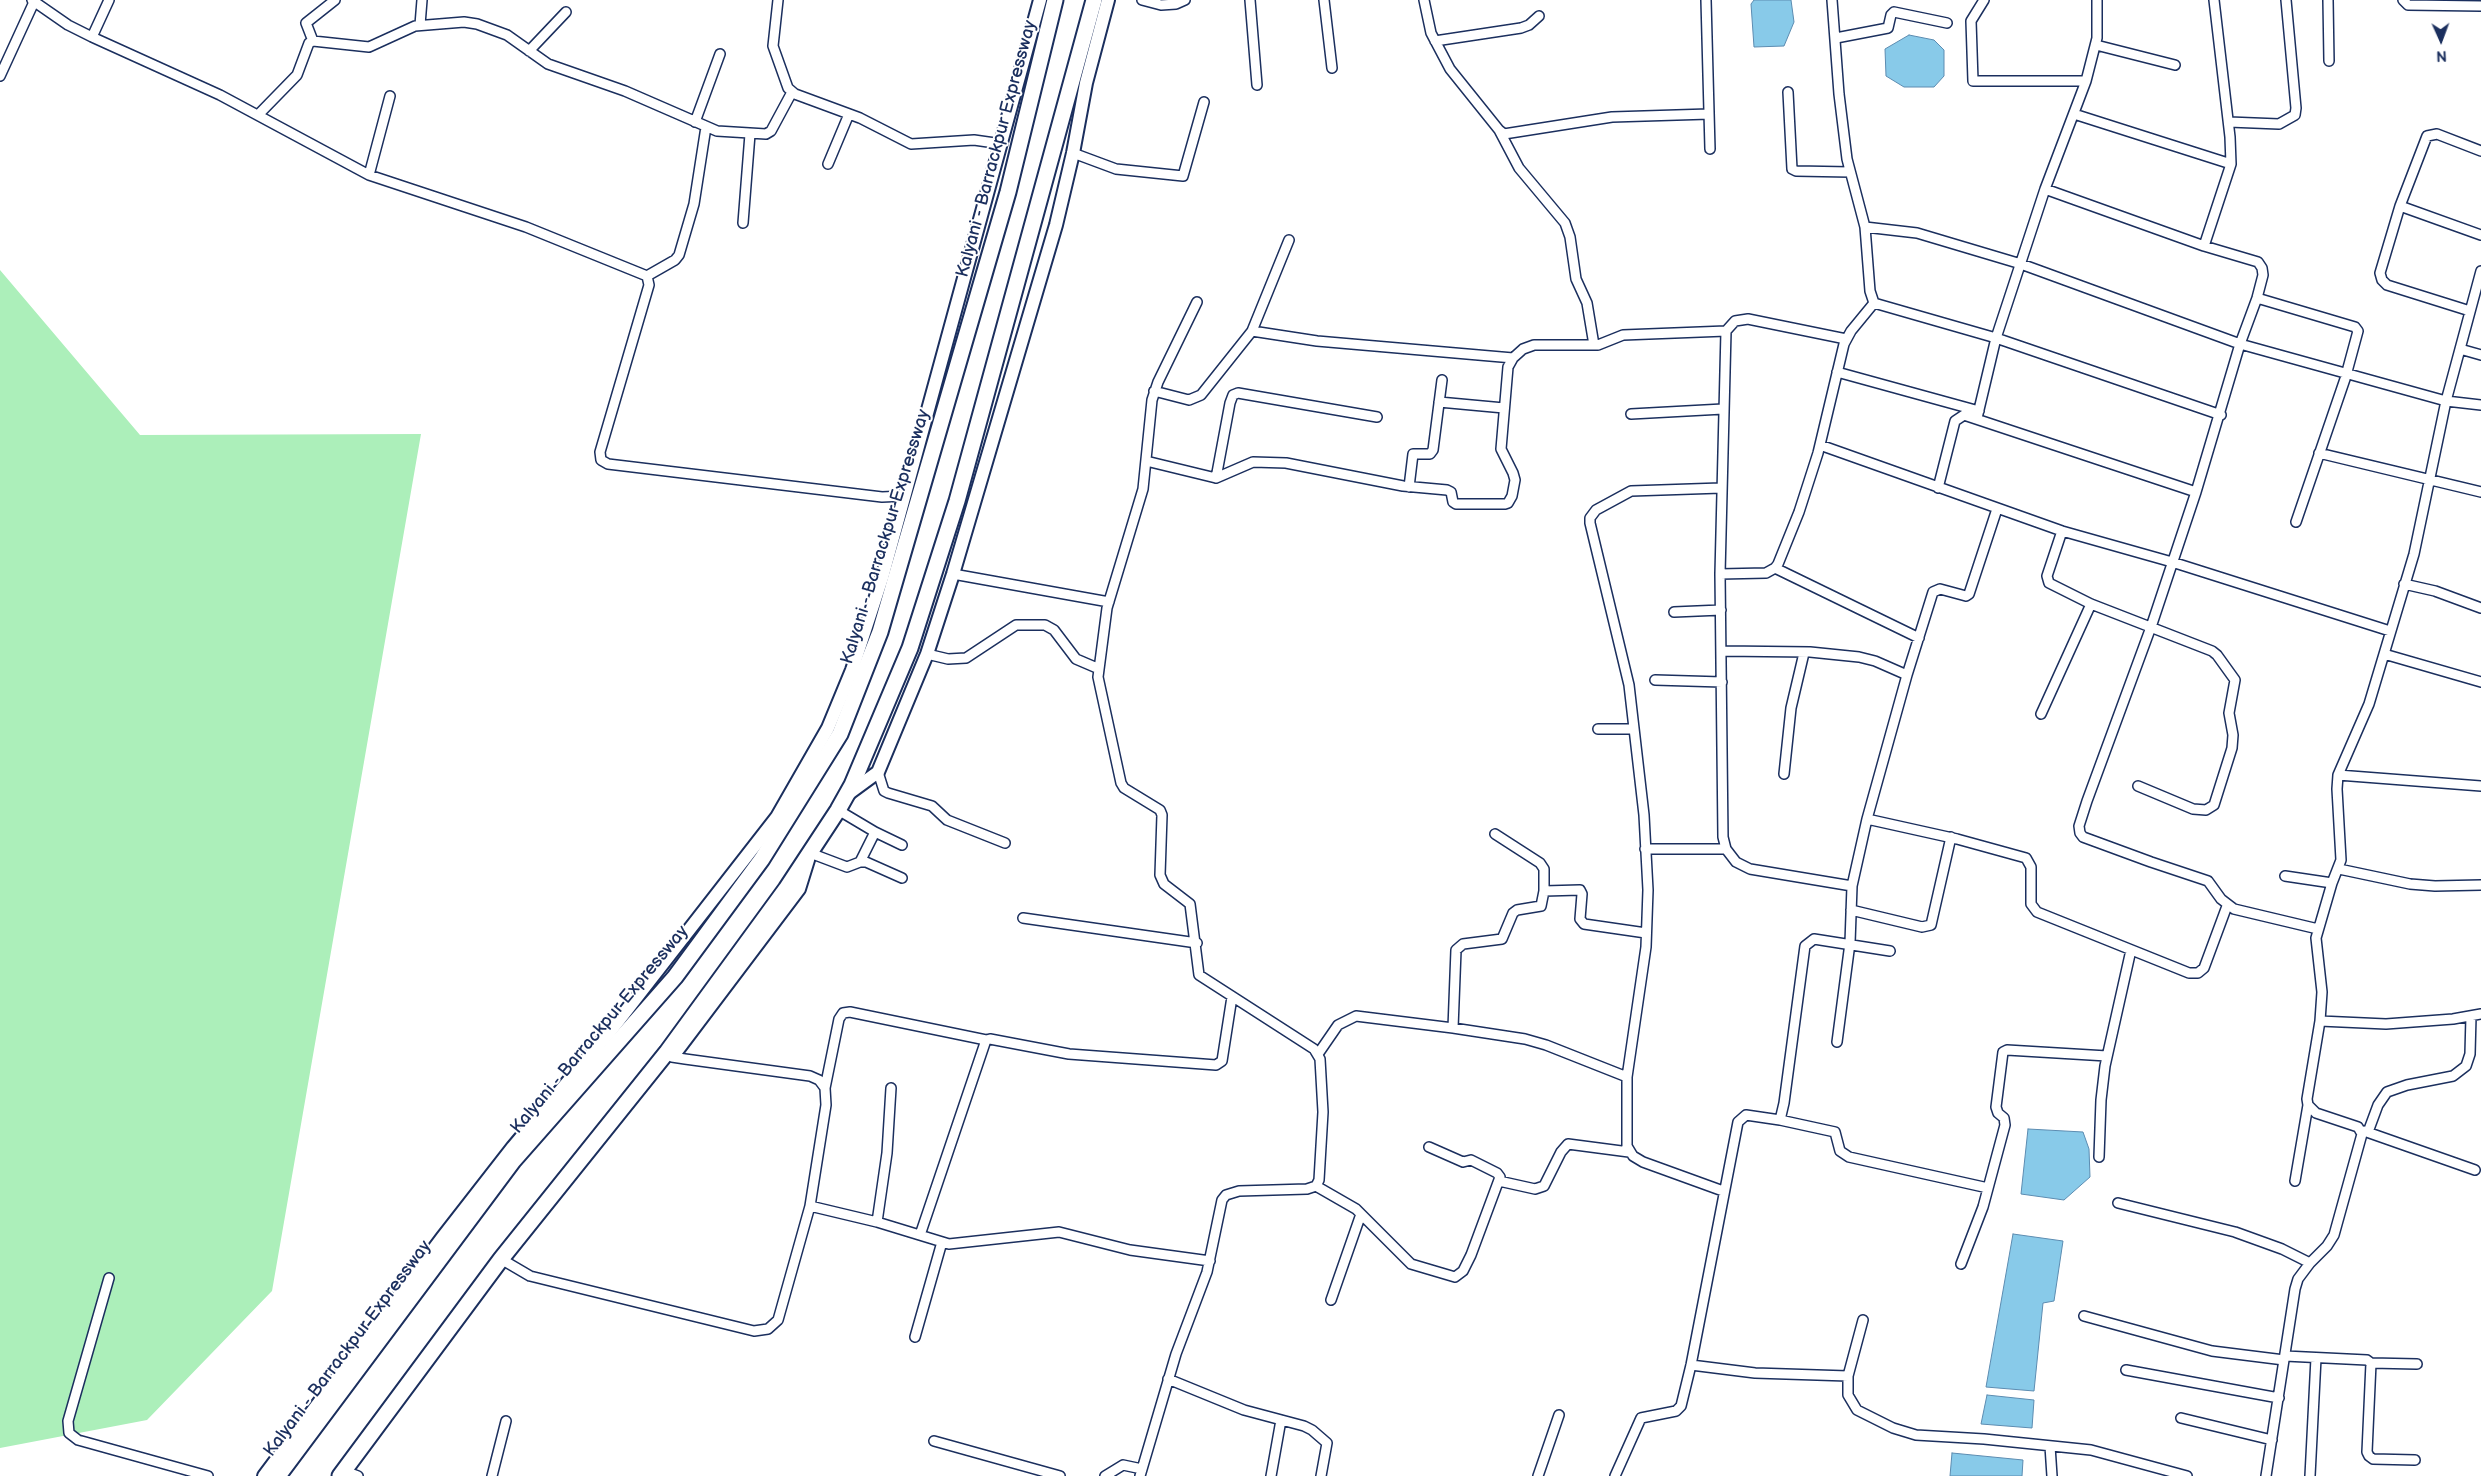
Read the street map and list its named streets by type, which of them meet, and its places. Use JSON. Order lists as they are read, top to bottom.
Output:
{
  "streets": {
    "highway": ["Kalyani - Barrackpur Expressway"]
  },
  "north": "bottom"
}
